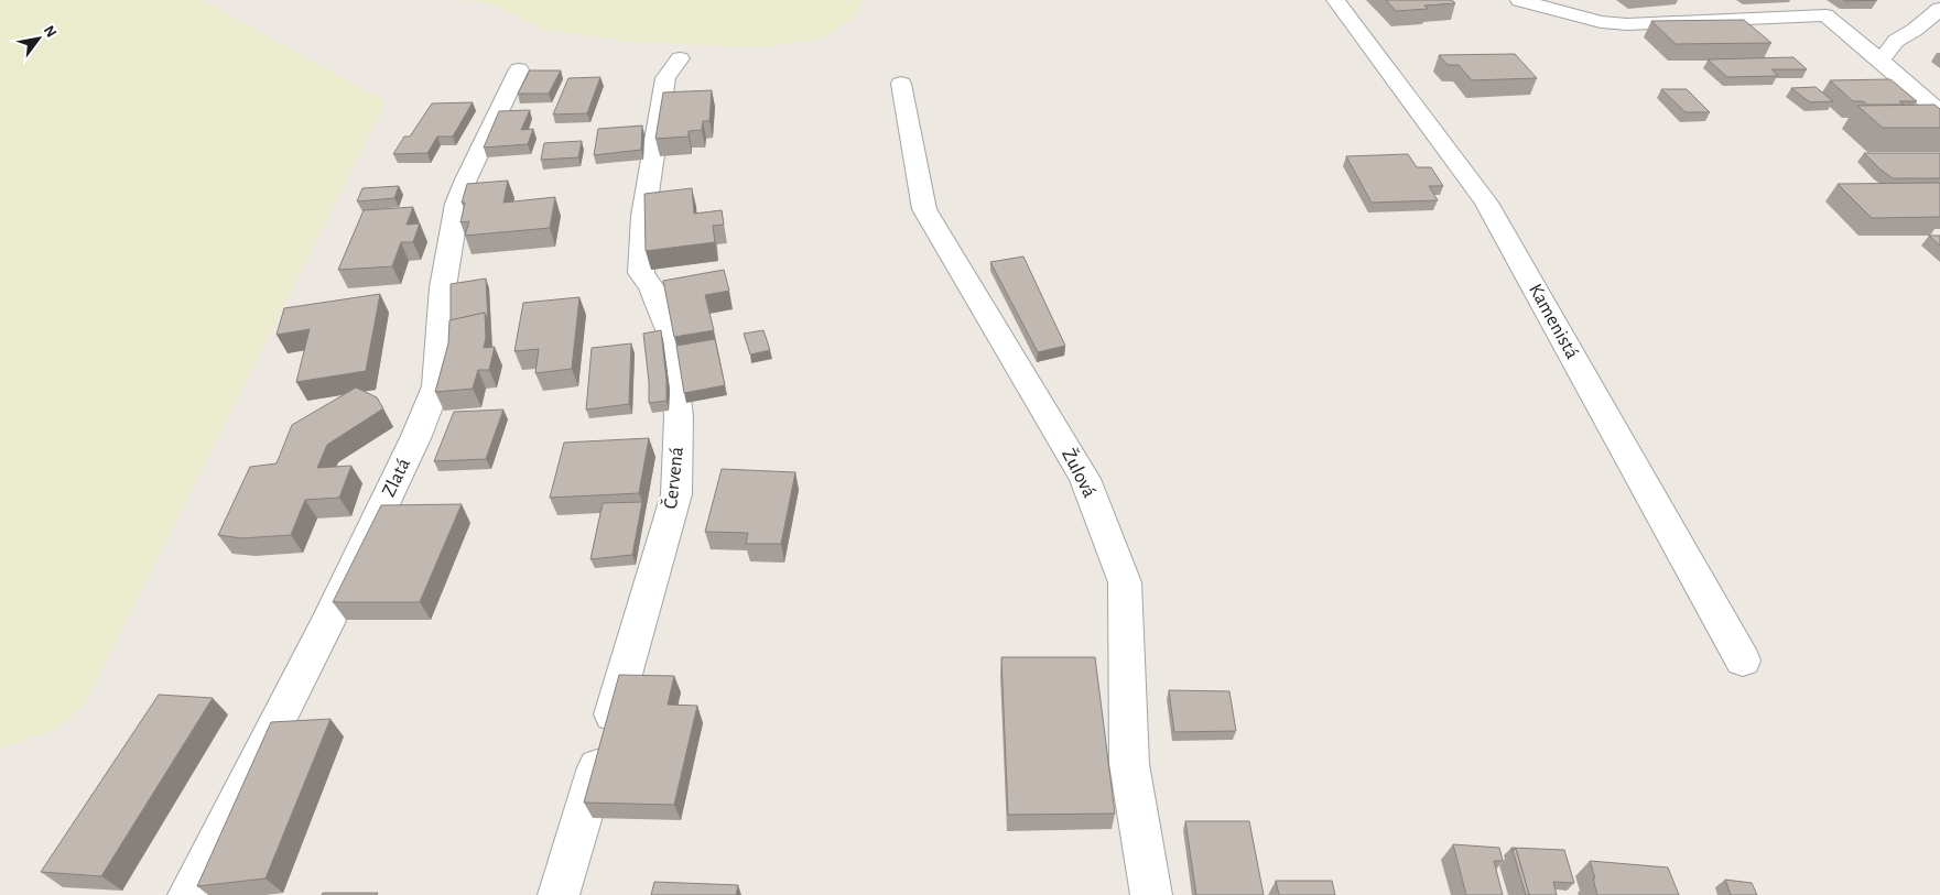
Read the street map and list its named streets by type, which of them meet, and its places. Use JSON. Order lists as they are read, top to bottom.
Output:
{
  "streets": {
    "street": [
      "Kamenistá",
      "Žulová",
      "Zlatá",
      "Červená"
    ]
  },
  "north": "top right"
}
